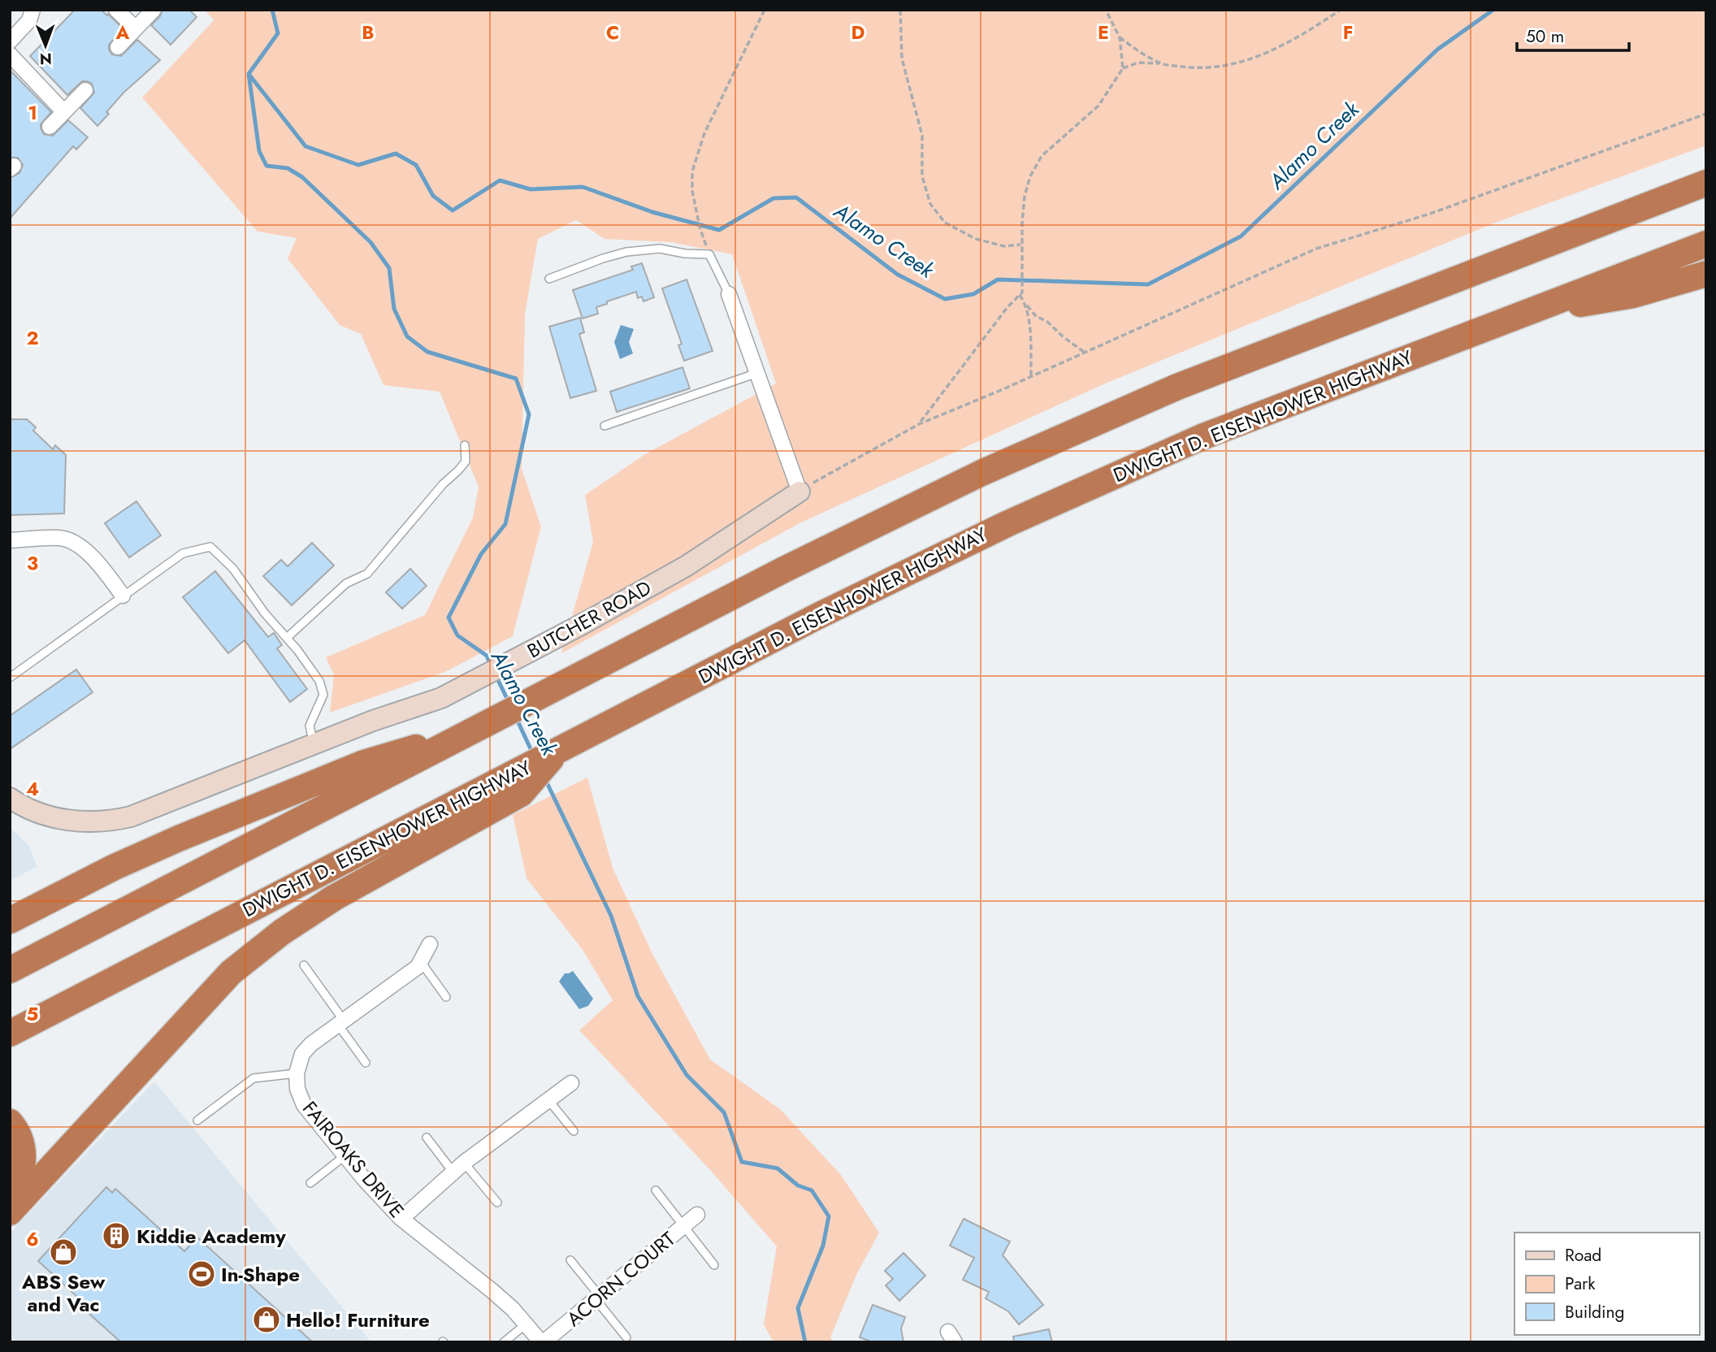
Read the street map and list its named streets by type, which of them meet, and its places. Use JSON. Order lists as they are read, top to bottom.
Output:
{
  "streets": {
    "highway": ["DWIGHT D. EISENHOWER HIGHWAY"],
    "street": ["BUTCHER ROAD", "FAIROAKS DRIVE", "ACORN COURT"]
  },
  "crossings": [
    ["FAIROAKS DRIVE", "ACORN COURT"]
  ],
  "water": ["Alamo Creek"],
  "places": {
    "building": ["Kiddie Academy"],
    "shop": ["ABS Sew and Vac", "Hello! Furniture"],
    "sports": ["In-Shape"]
  },
  "legend": ["Road", "Park", "Building"],
  "scale_bar": "50 m",
  "north": "bottom",
  "grid": {
    "columns": [
      "A",
      "B",
      "C",
      "D",
      "E",
      "F"
    ],
    "rows": [
      "1",
      "2",
      "3",
      "4",
      "5",
      "6"
    ]
  }
}
